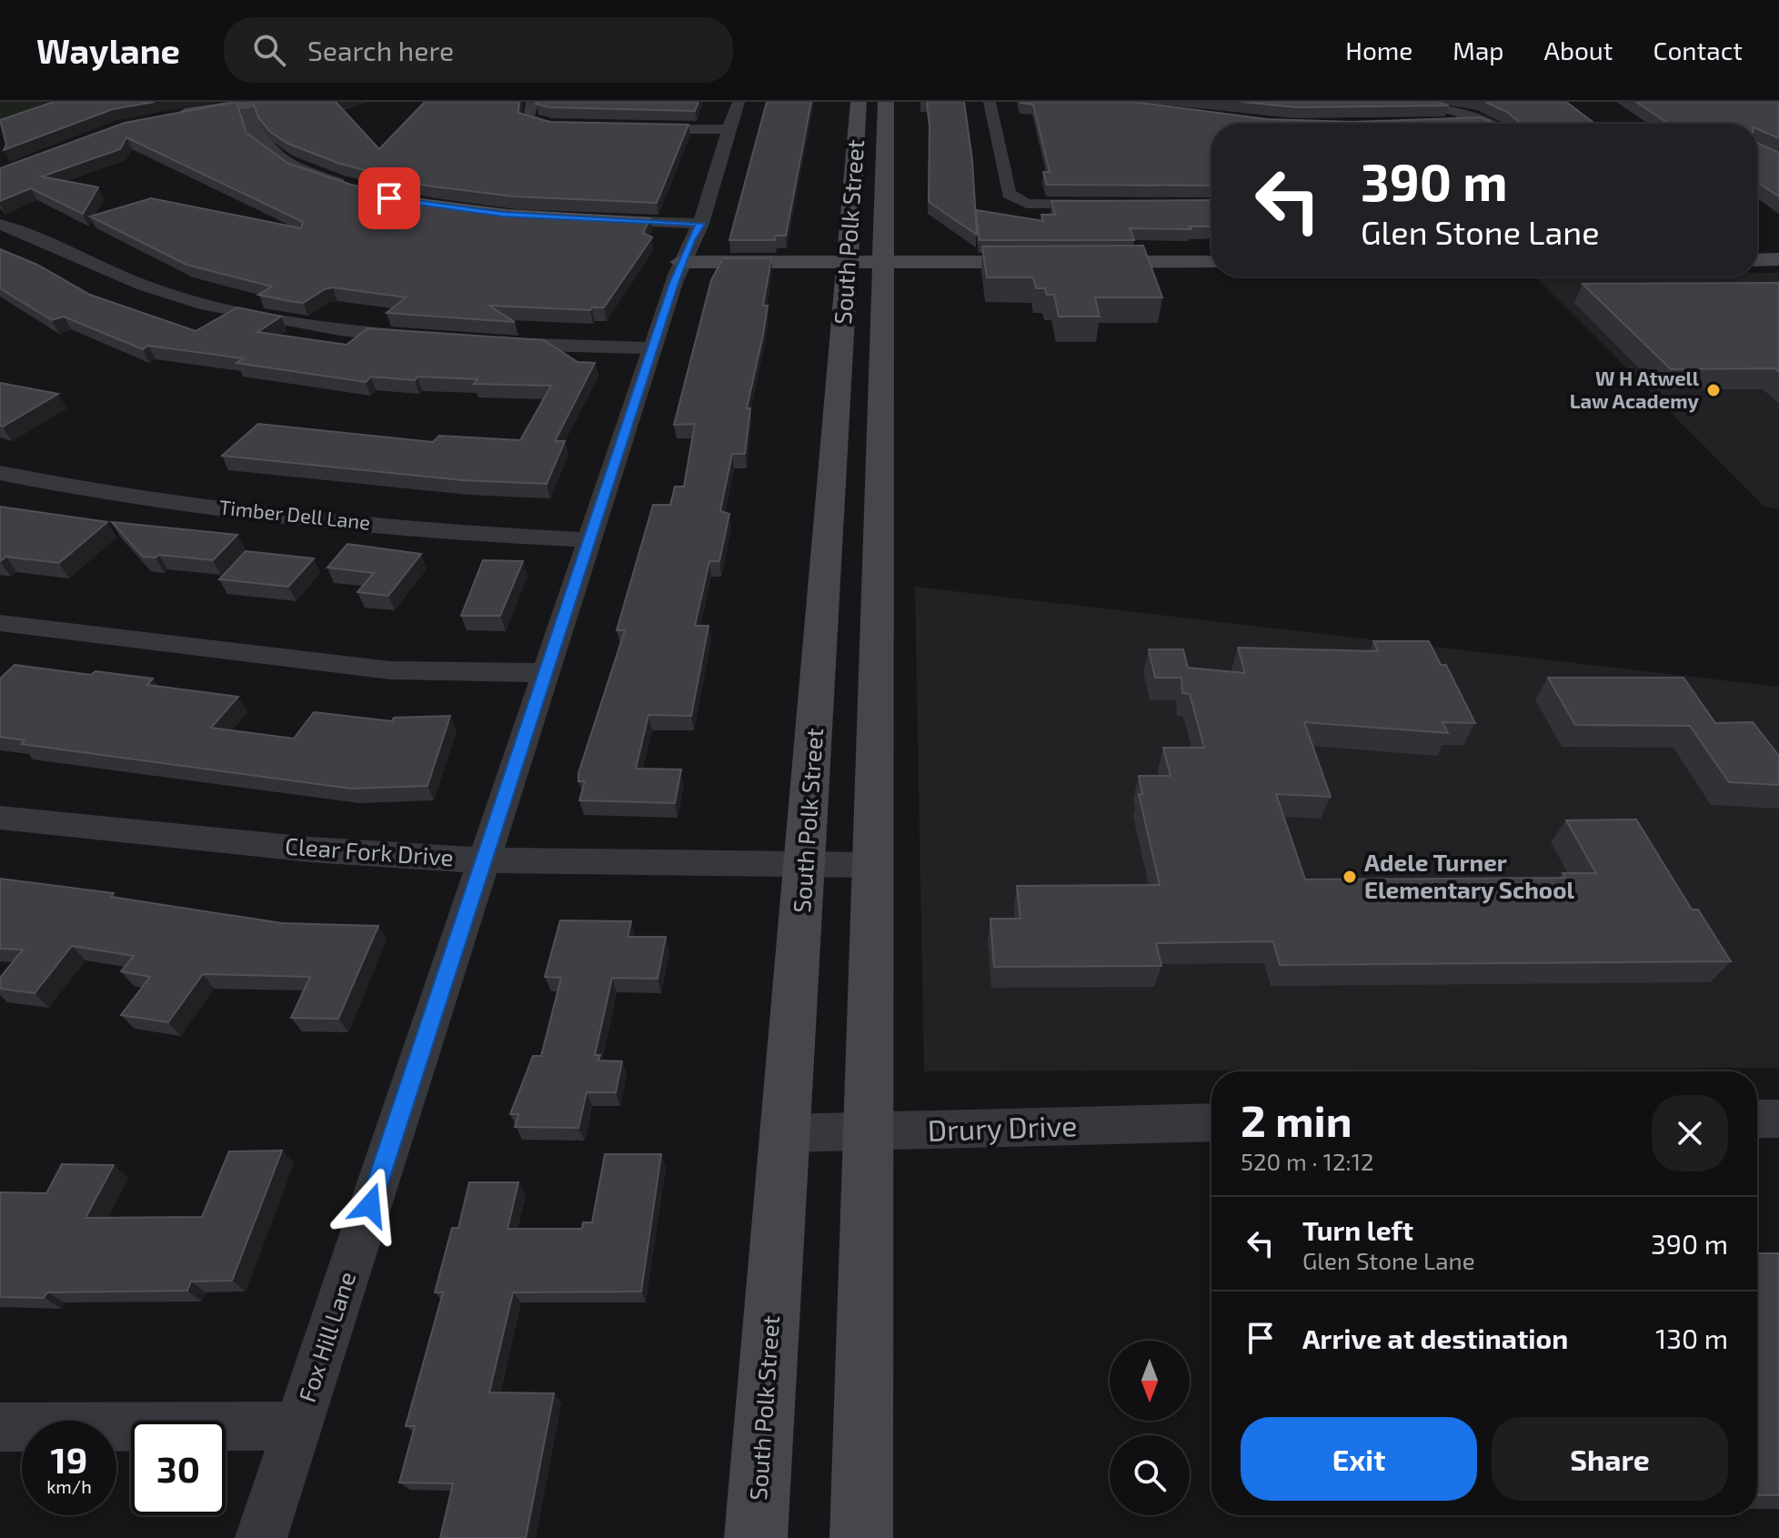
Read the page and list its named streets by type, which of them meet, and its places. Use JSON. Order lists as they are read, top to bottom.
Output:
{
  "streets": {
    "main road": ["South Polk Street"],
    "street": [
      "Timber Dell Lane",
      "Clear Fork Drive",
      "Drury Drive",
      "Fox Hill Lane"
    ]
  },
  "crossings": [
    ["South Polk Street", "Clear Fork Drive"],
    ["South Polk Street", "Drury Drive"],
    ["Timber Dell Lane", "Fox Hill Lane"],
    ["Clear Fork Drive", "Fox Hill Lane"]
  ],
  "places": ["W H Atwell Law Academy", "Adele Turner Elementary School"],
  "north": "bottom",
  "page": {
    "header": "Waylane",
    "search": "Search here",
    "nav": [
      "Home",
      "Map",
      "About",
      "Contact"
    ],
    "turn": ["390 m", "Glen Stone Lane"],
    "heading": ["2 min", "520 m · 12:12"],
    "list": [
      {
        "name": "Turn left",
        "note": "Glen Stone Lane",
        "value": "390 m"
      },
      {
        "name": "Arrive at destination",
        "value": "130 m"
      }
    ],
    "buttons": ["Exit", "Share"],
    "speed": "19 km/h",
    "limit": "30"
  }
}
